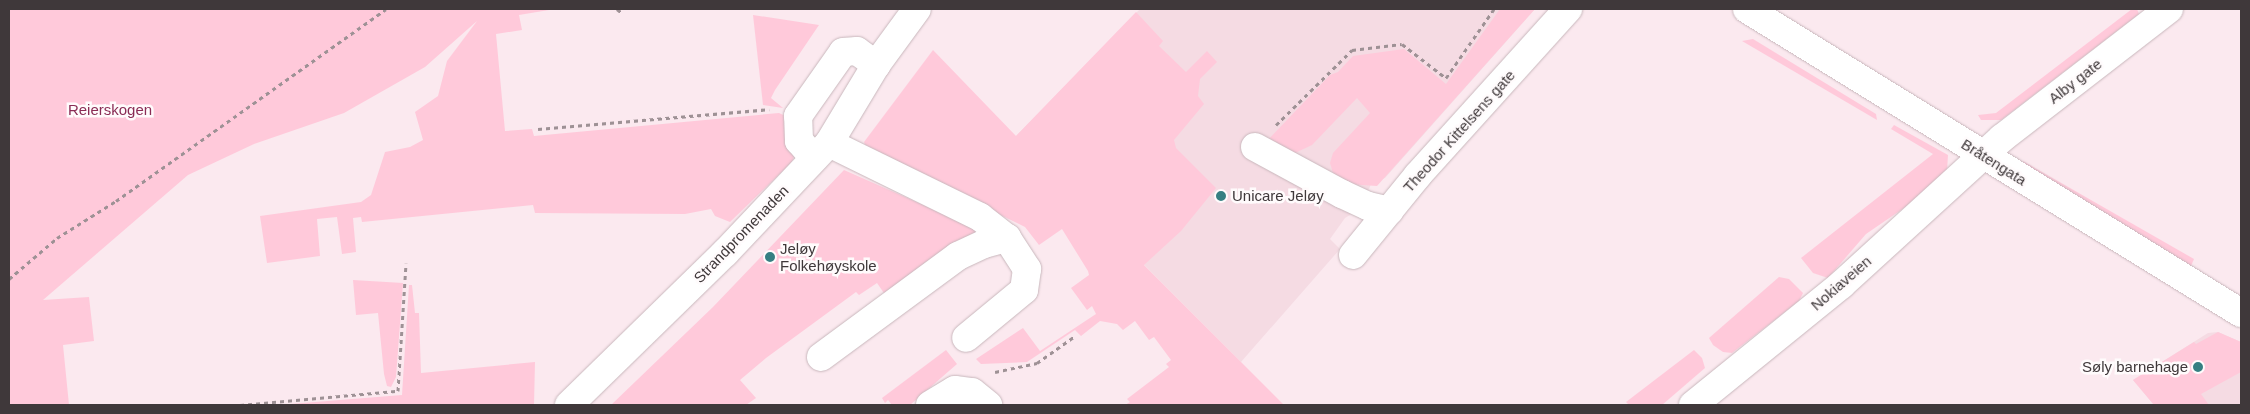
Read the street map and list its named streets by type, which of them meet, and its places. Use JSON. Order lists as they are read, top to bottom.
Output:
{
  "streets": {
    "street": [
      "Alby gate",
      "Theodor Kittelsens gate",
      "Bråtengata",
      "Strandpromenaden",
      "Nokiaveien"
    ]
  },
  "crossings": [
    ["Alby gate", "Bråtengata"],
    ["Alby gate", "Nokiaveien"],
    ["Bråtengata", "Nokiaveien"]
  ],
  "parks": ["Reierskogen"],
  "places": ["Unicare Jeløy", "Jeløy Folkehøyskole", "Søly barnehage"]
}
